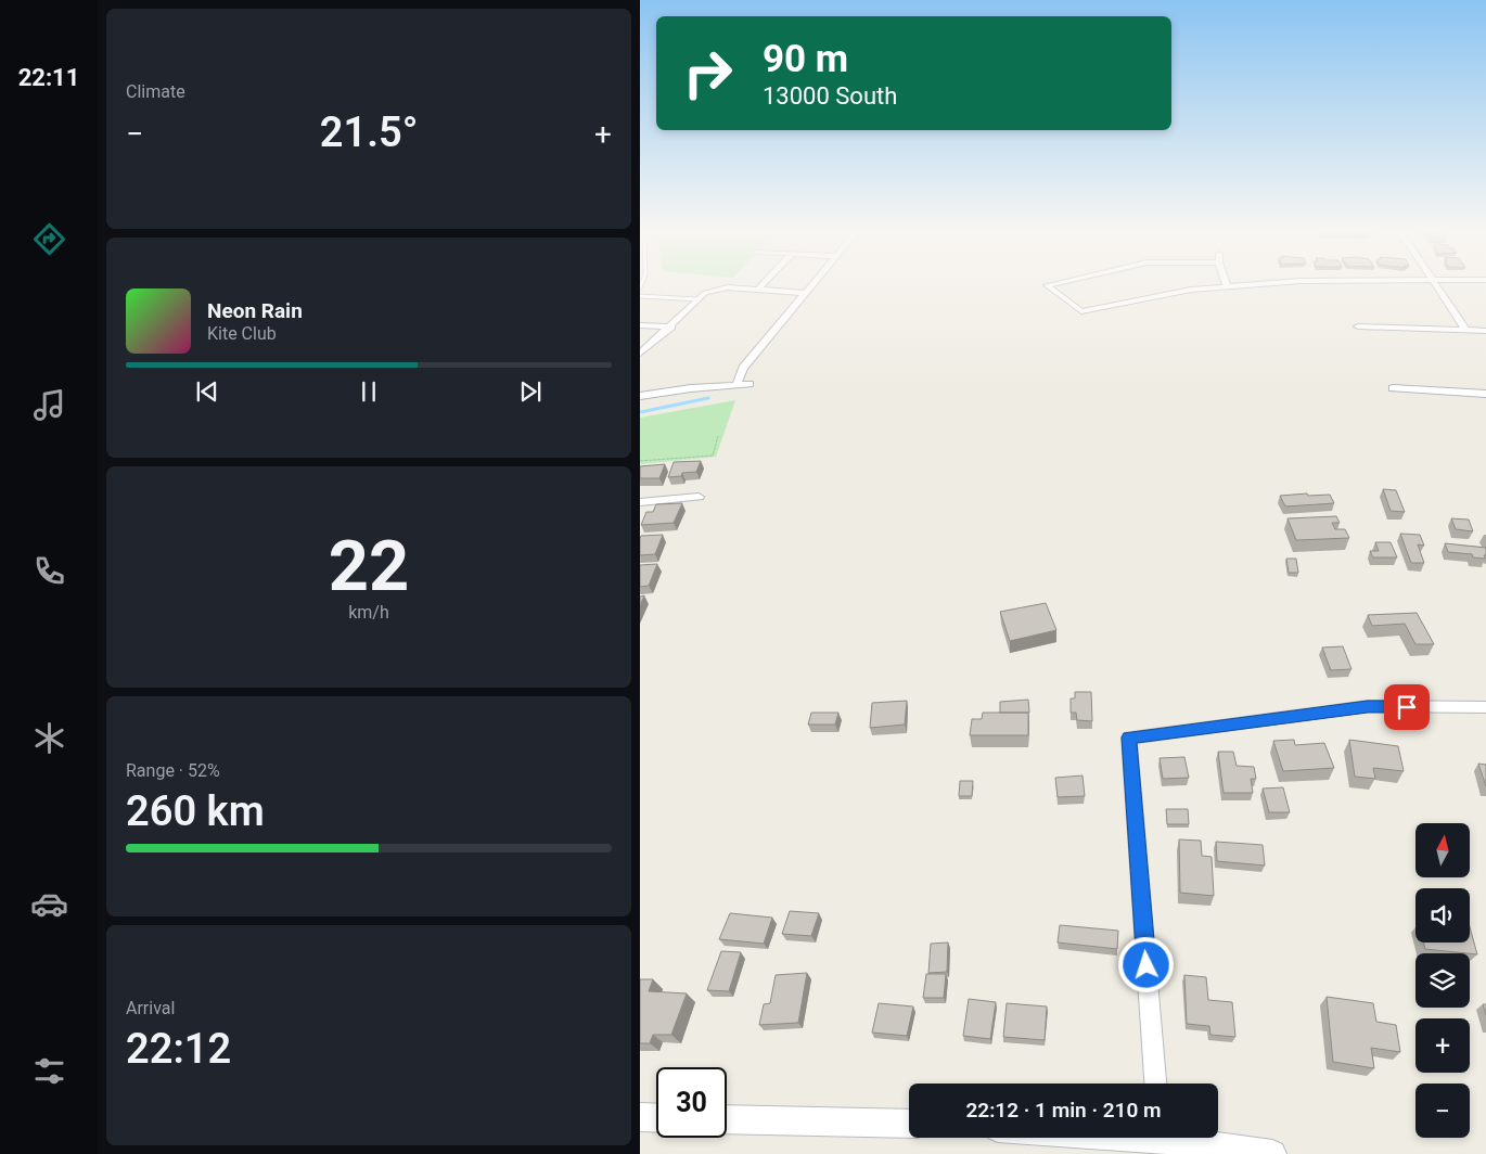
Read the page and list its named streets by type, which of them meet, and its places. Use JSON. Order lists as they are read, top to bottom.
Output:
{
  "north": "top",
  "page": {
    "tabs": "22:11",
    "tile": [
      "Climate",
      ["22", "km/h"],
      ["Range · 52%", "260 km"],
      ["Arrival", "22:12"]
    ],
    "turn": ["90 m", "13000 South"],
    "heat": ["−", "21.5°", "+"],
    "song": ["Neon Rain", "Kite Club"],
    "map_buttons": ["+", "−"],
    "limit": "30",
    "trip": "22:12 · 1 min · 210 m"
  }
}
